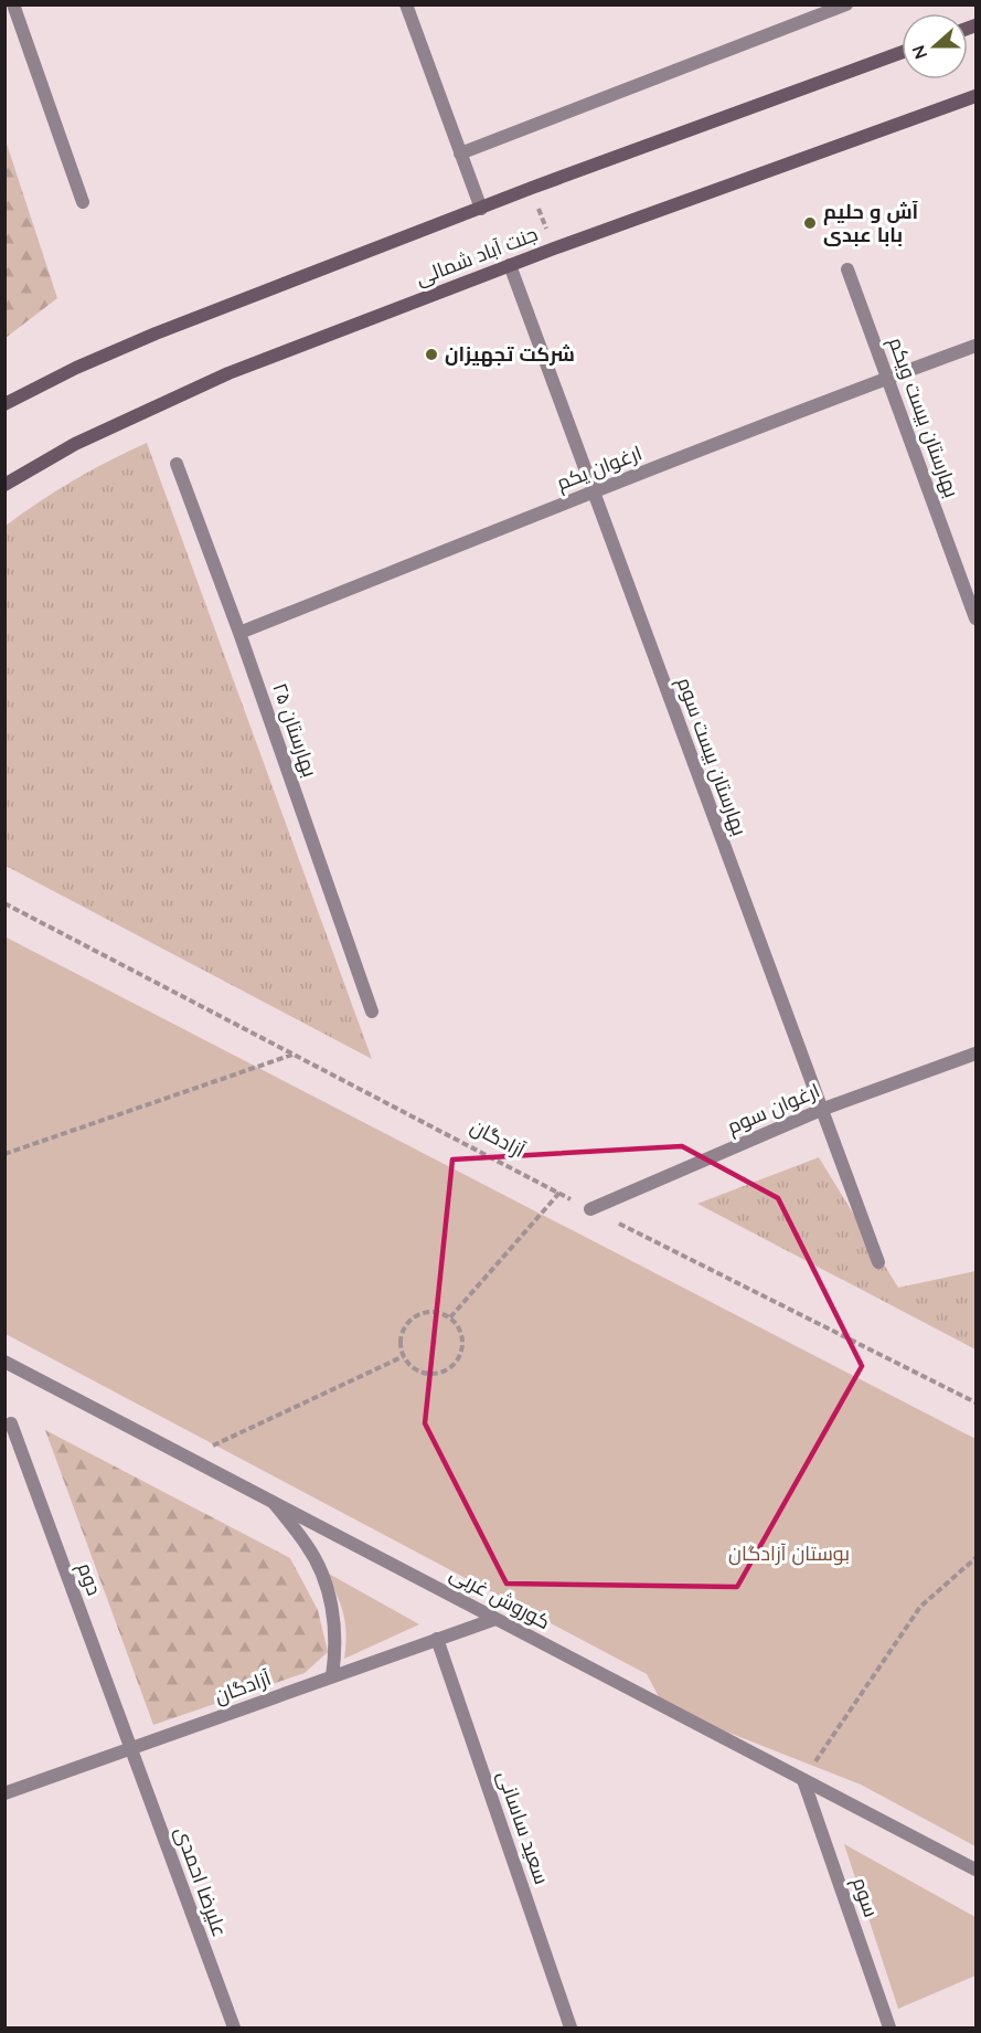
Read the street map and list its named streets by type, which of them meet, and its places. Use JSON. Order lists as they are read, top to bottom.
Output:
{
  "streets": {
    "main road": ["جنت آباد شمالی"],
    "street": [
      "بهارستان بیست ویکم",
      "ارغوان یکم",
      "بهارستان ۲۵",
      "بهارستان بیست سوم",
      "ارغوان سوم",
      "آزادگان",
      "دوم",
      "کوروش غربی",
      "سعید ساسانی",
      "علیرضا احمدی",
      "سوم"
    ]
  },
  "crossings": [
    ["جنت آباد شمالی", "بهارستان بیست سوم"],
    ["بهارستان بیست ویکم", "ارغوان یکم"],
    ["ارغوان یکم", "بهارستان ۲۵"],
    ["ارغوان یکم", "بهارستان بیست سوم"],
    ["بهارستان بیست سوم", "ارغوان سوم"],
    ["ارغوان سوم", "آزادگان"],
    ["آزادگان", "دوم"],
    ["آزادگان", "کوروش غربی"],
    ["آزادگان", "سعید ساسانی"],
    ["آزادگان", "علیرضا احمدی"],
    ["دوم", "علیرضا احمدی"],
    ["کوروش غربی", "سوم"]
  ],
  "parks": ["بوستان آزادگان"],
  "places": ["آش و حلیم بابا عبدی", "شرکت تجهیزان"],
  "north": "left"
}
